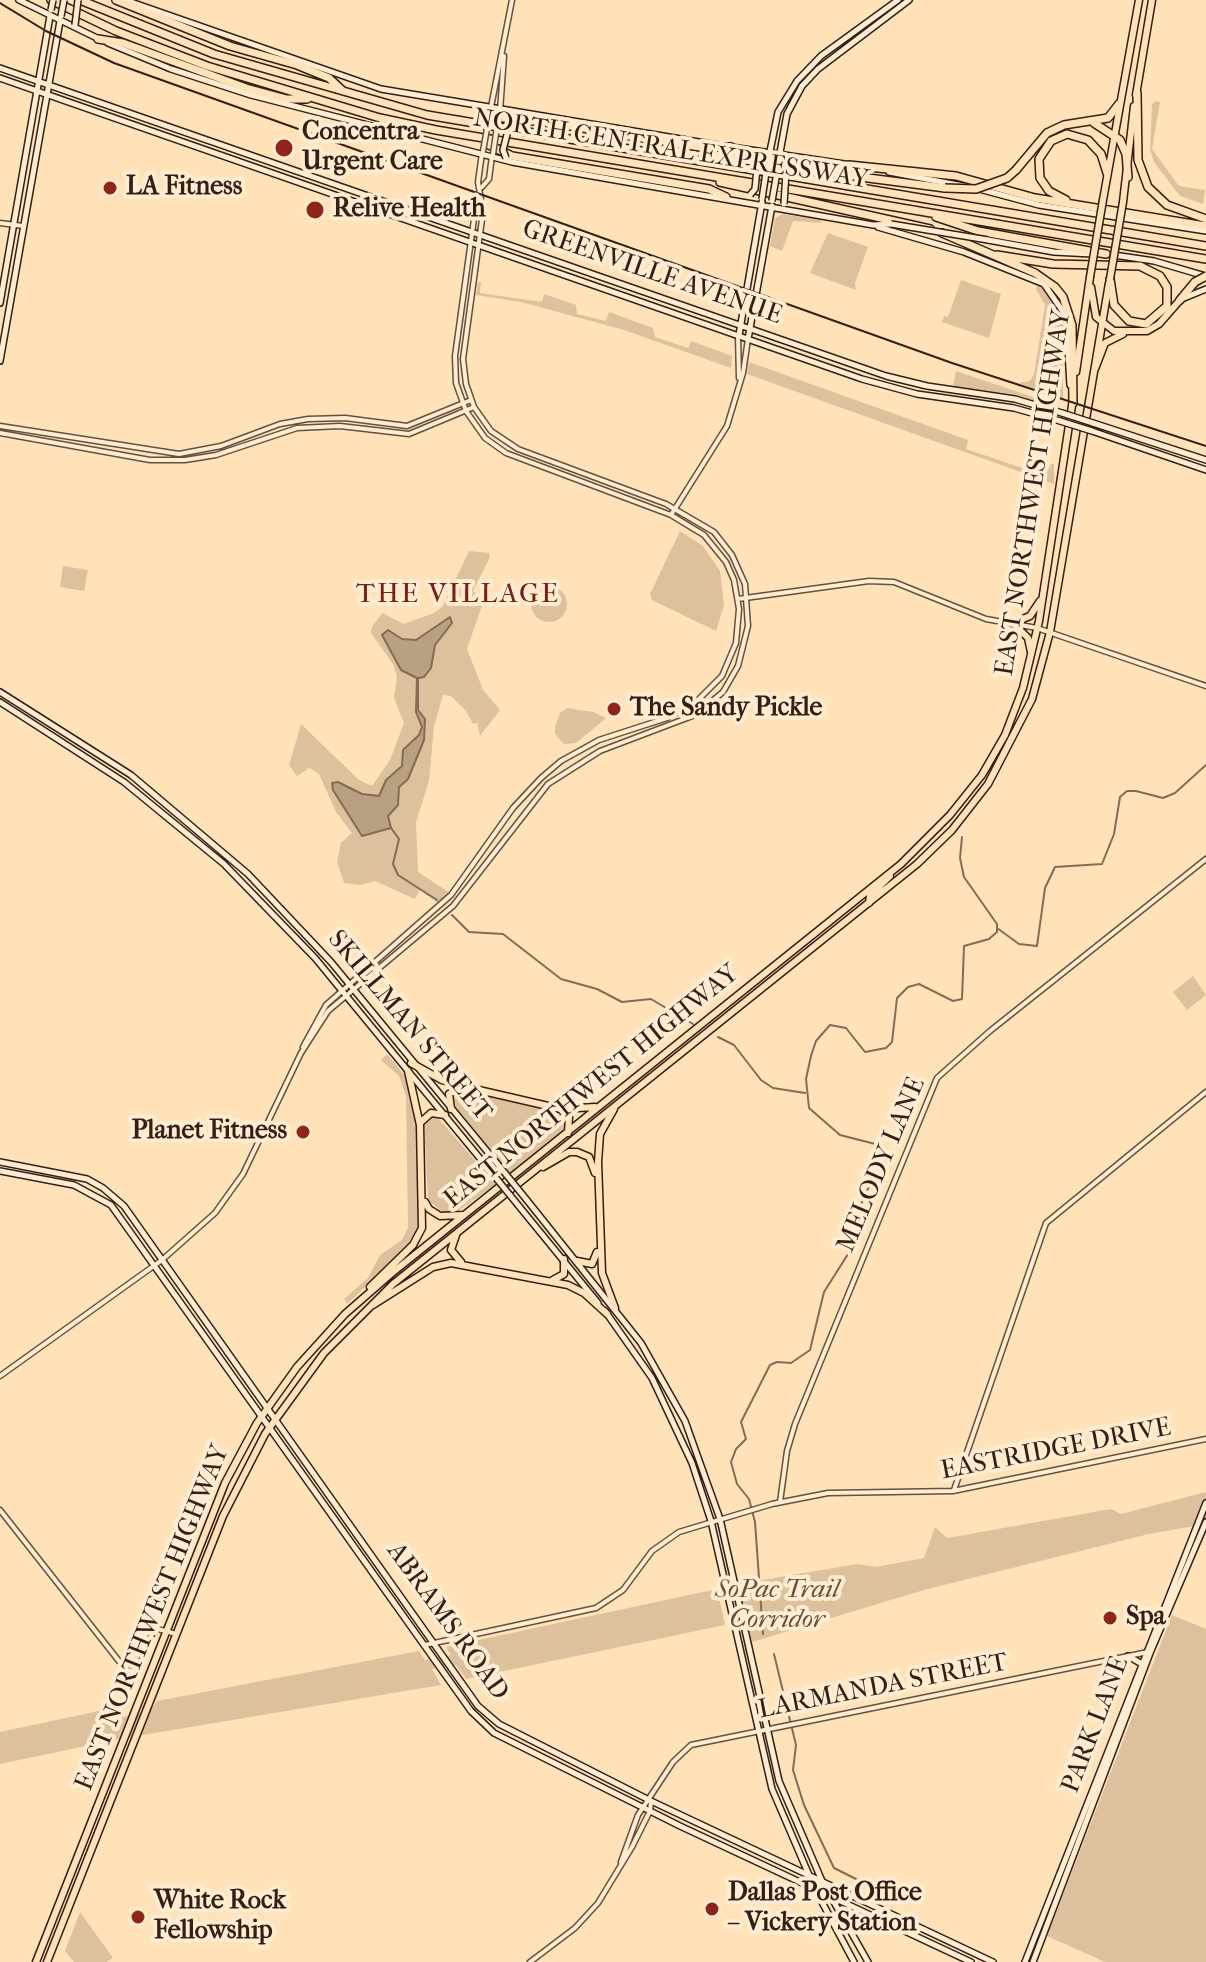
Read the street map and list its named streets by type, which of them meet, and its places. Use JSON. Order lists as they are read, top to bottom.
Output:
{
  "streets": {
    "highway": ["NORTH CENTRAL EXPRESSWAY"],
    "main road": [
      "GREENVILLE AVENUE",
      "EAST NORTHWEST HIGHWAY",
      "SKILLMAN STREET",
      "ABRAMS ROAD",
      "PARK LANE"
    ],
    "street": ["MELODY LANE", "EASTRIDGE DRIVE", "LARMANDA STREET"]
  },
  "crossings": [
    ["EAST NORTHWEST HIGHWAY", "ABRAMS ROAD"],
    ["SKILLMAN STREET", "EASTRIDGE DRIVE"],
    ["SKILLMAN STREET", "ABRAMS ROAD"],
    ["SKILLMAN STREET", "LARMANDA STREET"],
    ["MELODY LANE", "EASTRIDGE DRIVE"],
    ["EASTRIDGE DRIVE", "ABRAMS ROAD"],
    ["ABRAMS ROAD", "LARMANDA STREET"],
    ["LARMANDA STREET", "PARK LANE"]
  ],
  "districts": ["THE VILLAGE"],
  "parks": ["SoPac Trail Corridor"],
  "places": [
    "Concentra Urgent Care",
    "LA Fitness",
    "Relive Health",
    "The Sandy Pickle",
    "Planet Fitness",
    "Spa",
    "Dallas Post Office – Vickery Station",
    "White Rock Fellowship"
  ]
}
